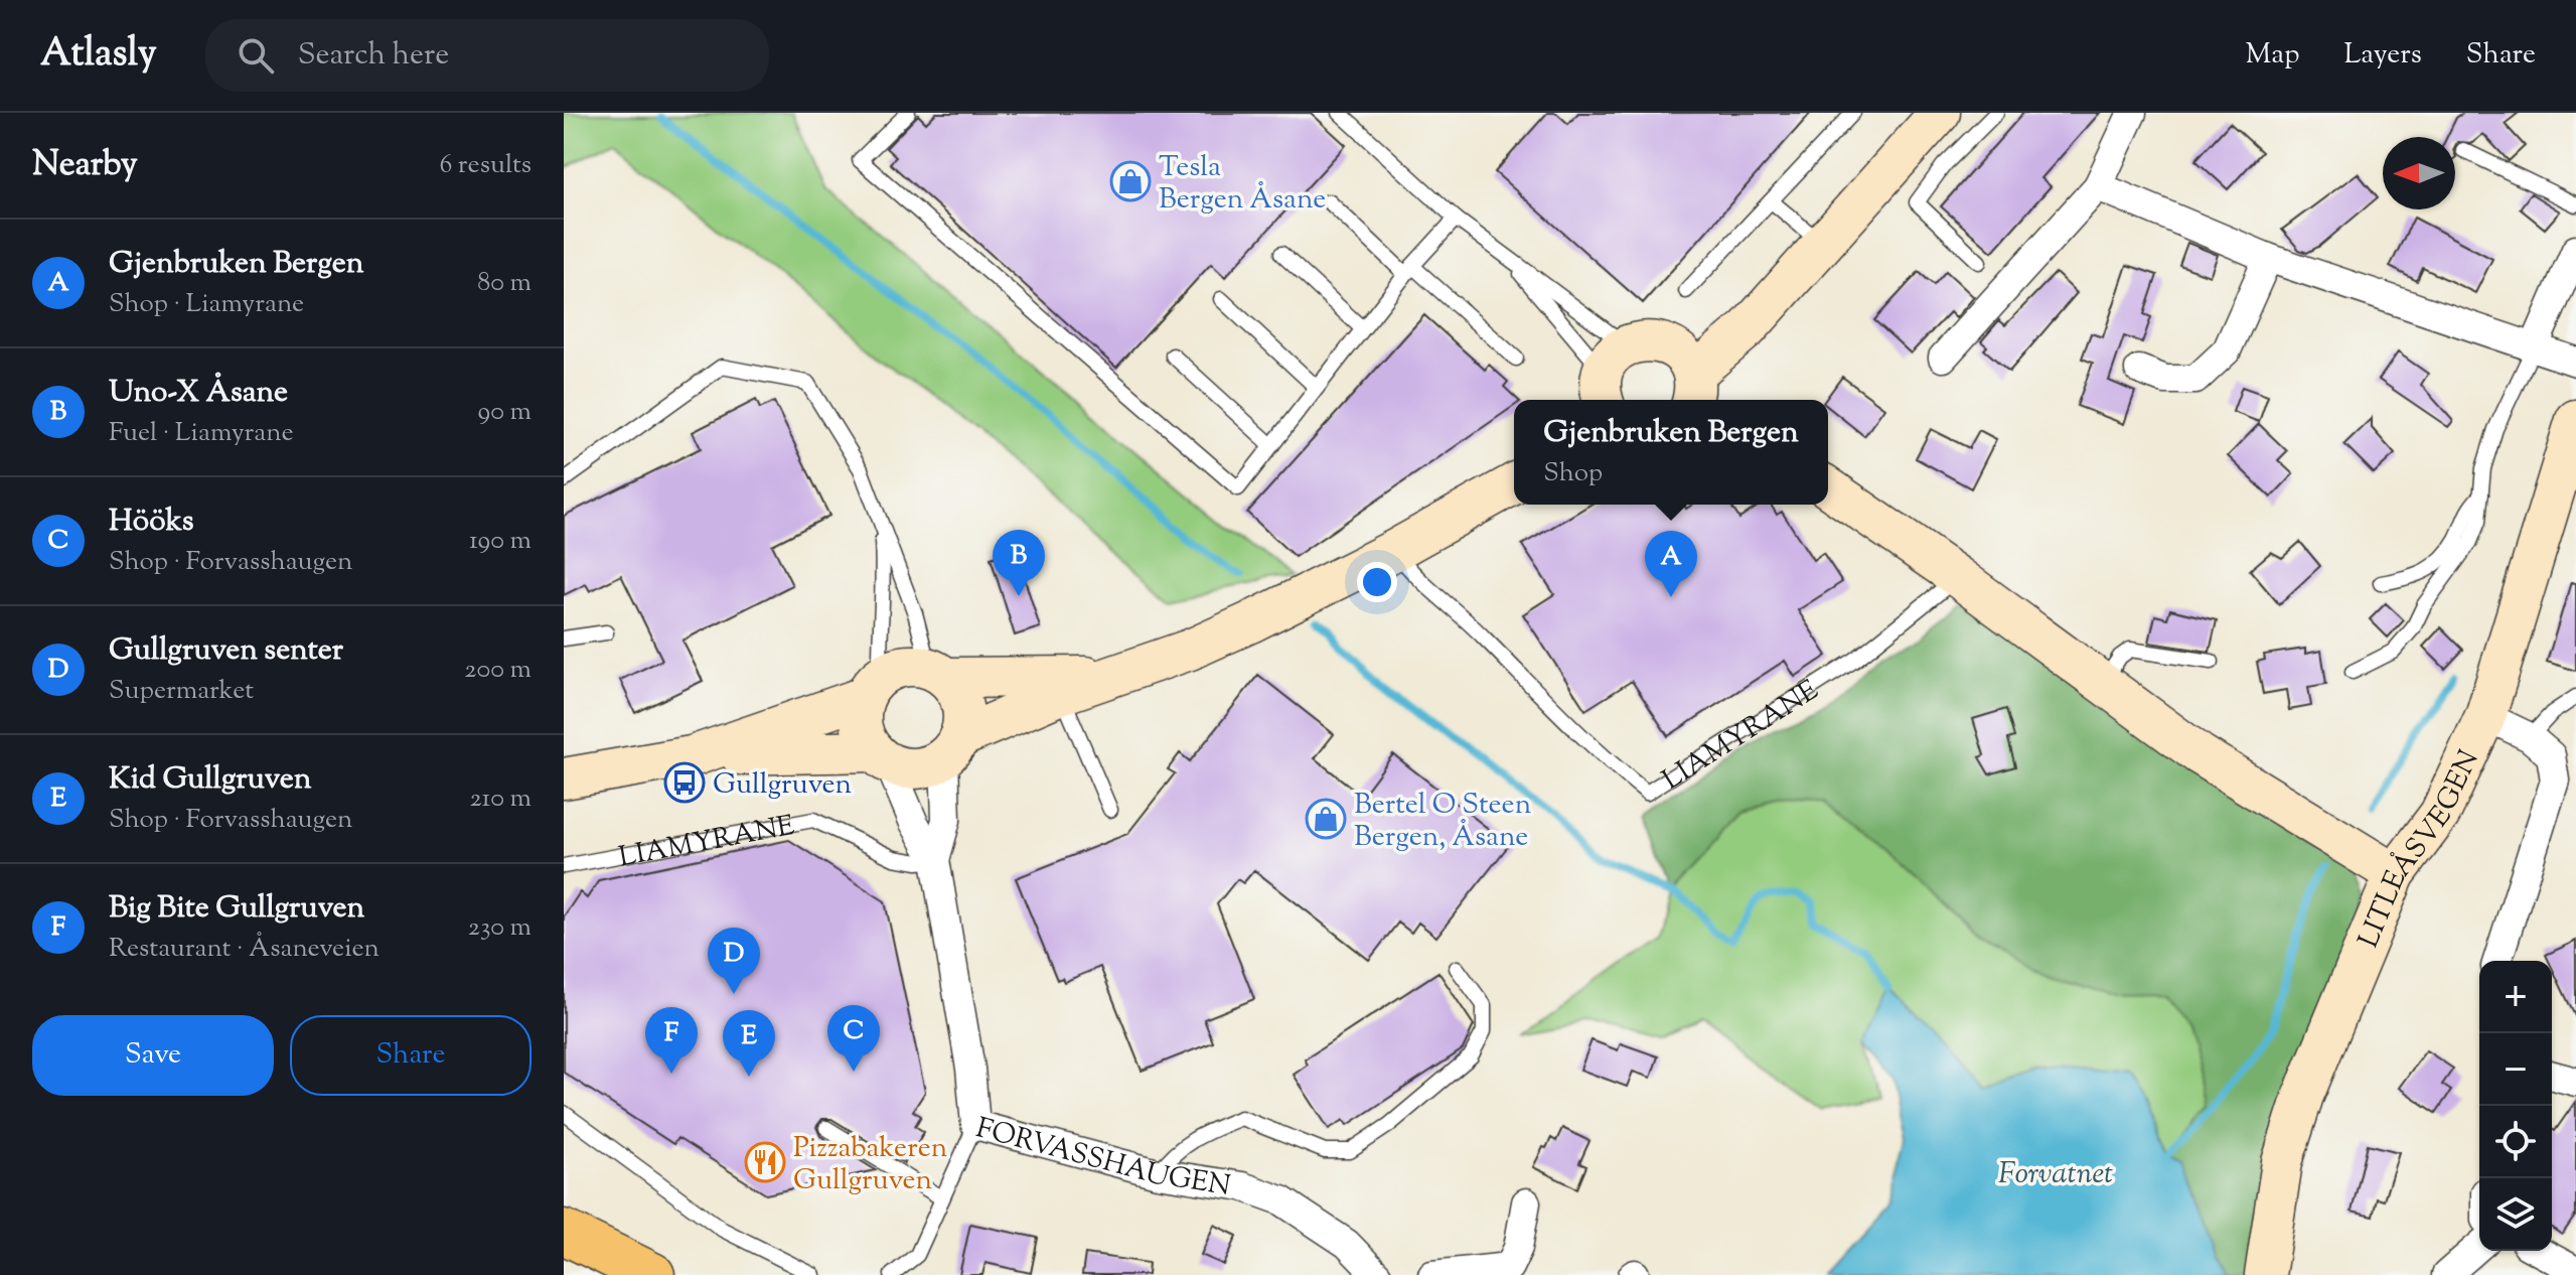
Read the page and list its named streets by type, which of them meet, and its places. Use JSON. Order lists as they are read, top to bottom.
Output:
{
  "streets": {
    "main road": ["LITLEÅSVEGEN"],
    "street": ["FORVASSHAUGEN"],
    "lane": ["LIAMYRANE"]
  },
  "crossings": [
    ["LIAMYRANE", "FORVASSHAUGEN"]
  ],
  "water": ["Forvatnet"],
  "places": {
    "shop": ["Tesla Bergen Åsane", "Bertel O Steen Bergen, Åsane"],
    "bus stop": ["Gullgruven"],
    "restaurant": ["Pizzabakeren Gullgruven"]
  },
  "north": "left",
  "page": {
    "header": "Atlasly",
    "search": "Search here",
    "nav": ["Map", "Layers", "Share"],
    "heading": ["Nearby", "6 results"],
    "list": [
      {
        "mark": "A",
        "name": "Gjenbruken Bergen",
        "note": "Shop · Liamyrane",
        "value": "80 m"
      },
      {
        "mark": "B",
        "name": "Uno-X Åsane",
        "note": "Fuel · Liamyrane",
        "value": "90 m"
      },
      {
        "mark": "C",
        "name": "Hööks",
        "note": "Shop · Forvasshaugen",
        "value": "190 m"
      },
      {
        "mark": "D",
        "name": "Gullgruven senter",
        "note": "Supermarket",
        "value": "200 m"
      },
      {
        "mark": "E",
        "name": "Kid Gullgruven",
        "note": "Shop · Forvasshaugen",
        "value": "210 m"
      },
      {
        "mark": "F",
        "name": "Big Bite Gullgruven",
        "note": "Restaurant · Åsaneveien",
        "value": "230 m"
      }
    ],
    "popup": ["Gjenbruken Bergen", "Shop"],
    "pins": [
      "B",
      "A",
      "D",
      "C",
      "F",
      "E"
    ],
    "map_buttons": ["+", "−"],
    "buttons": ["Save", "Share"]
  }
}
